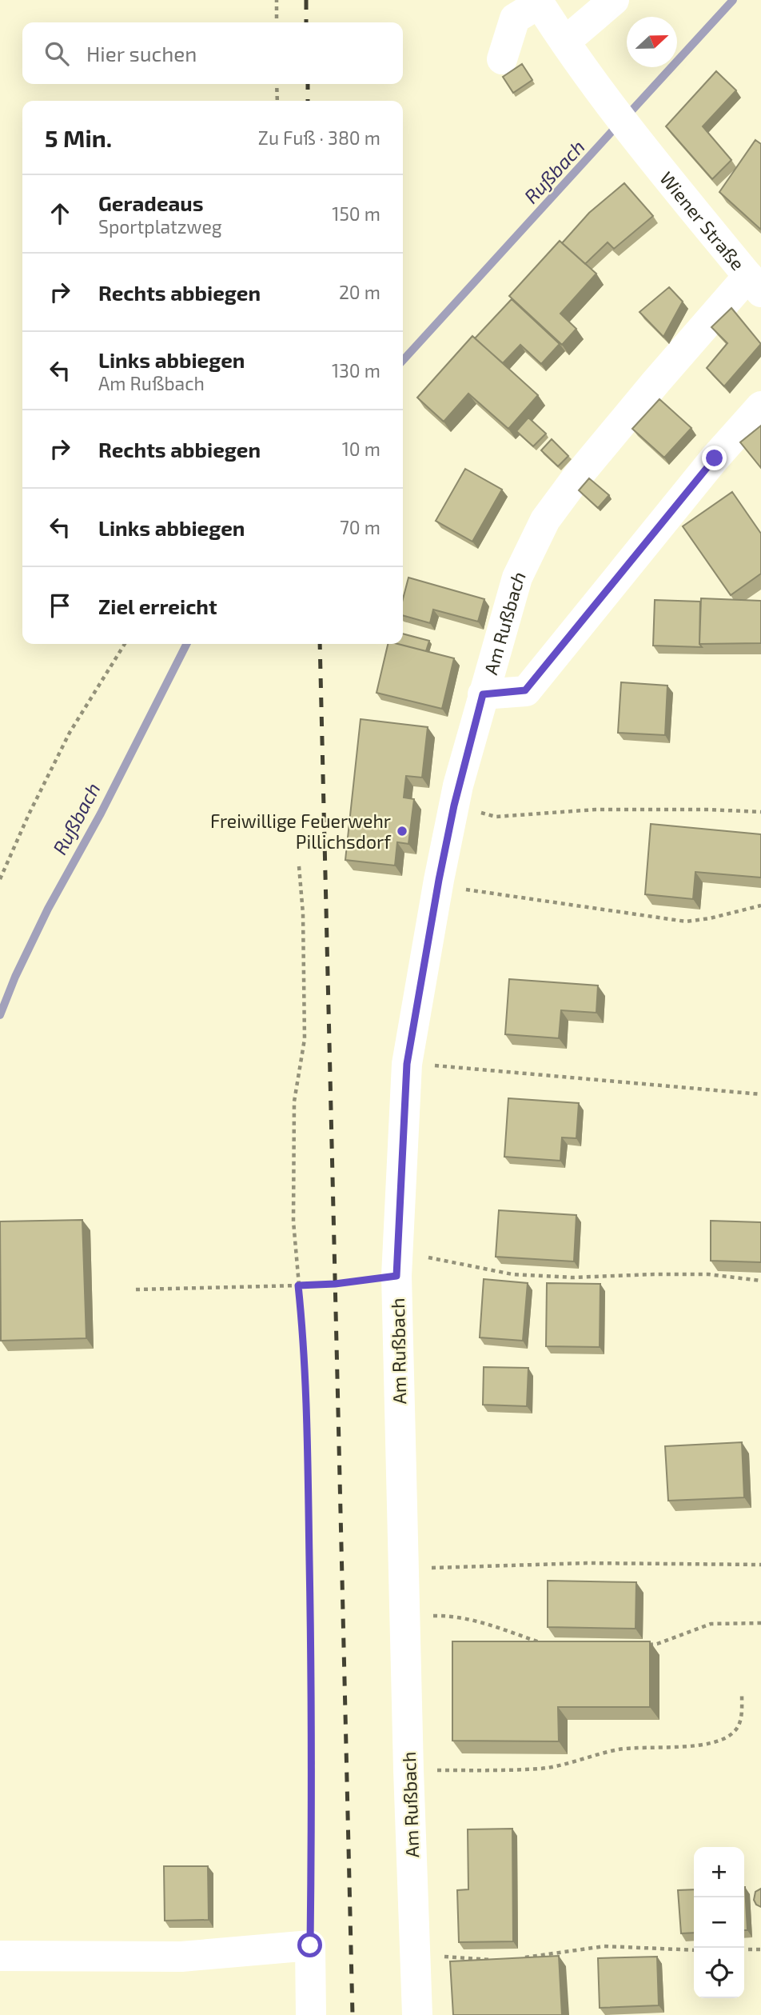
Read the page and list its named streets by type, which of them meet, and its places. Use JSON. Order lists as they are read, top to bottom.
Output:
{
  "streets": {
    "street": ["Wiener Straße", "Am Rußbach"]
  },
  "crossings": [
    ["Wiener Straße", "Am Rußbach"]
  ],
  "water": ["Rußbach"],
  "places": ["Freiwillige Feuerwehr Pillichsdorf"],
  "north": "right",
  "page": {
    "search": "Hier suchen",
    "heading": ["5 Min.", "Zu Fuß · 380 m"],
    "list": [
      ["Geradeaus", "Sportplatzweg", "150 m"],
      ["Rechts abbiegen", "20 m"],
      ["Links abbiegen", "Am Rußbach", "130 m"],
      ["Rechts abbiegen", "10 m"],
      ["Links abbiegen", "70 m"],
      "Ziel erreicht"
    ],
    "map_buttons": ["+", "−"]
  }
}
